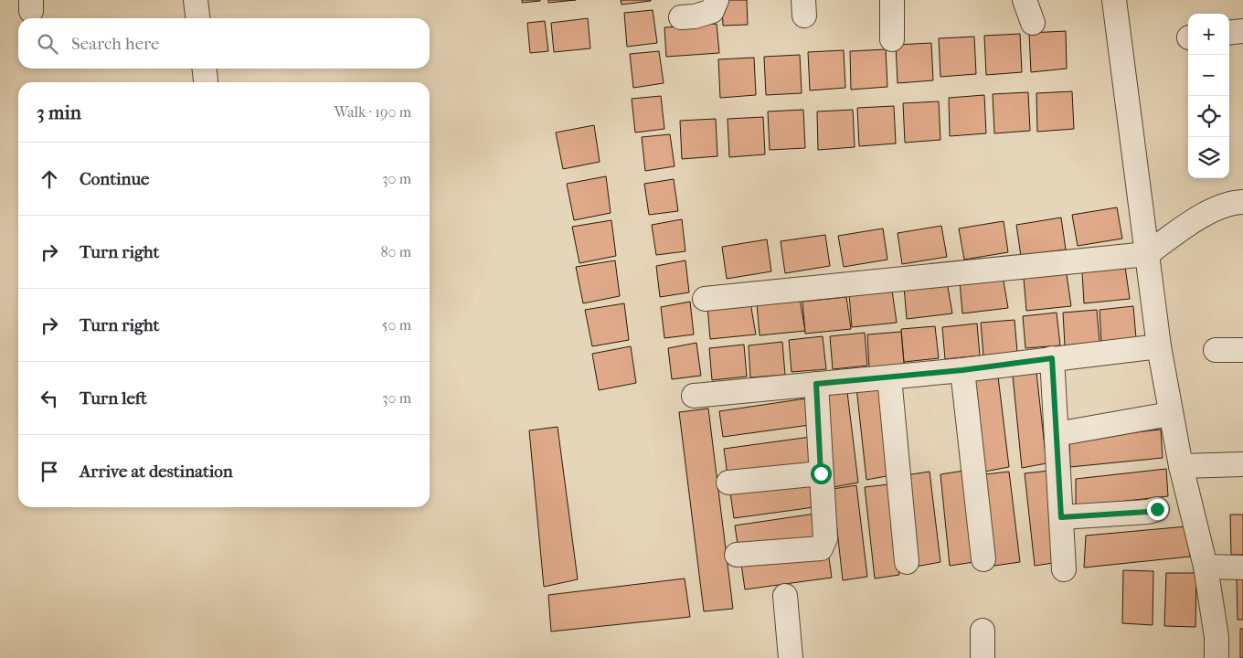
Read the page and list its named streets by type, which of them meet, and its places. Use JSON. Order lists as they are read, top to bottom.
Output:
{
  "page": {
    "map_buttons": ["+", "−"],
    "search": "Search here",
    "heading": ["3 min", "Walk · 190 m"],
    "list": [
      ["Continue", "30 m"],
      ["Turn right", "80 m"],
      ["Turn right", "50 m"],
      ["Turn left", "30 m"],
      "Arrive at destination"
    ]
  }
}
